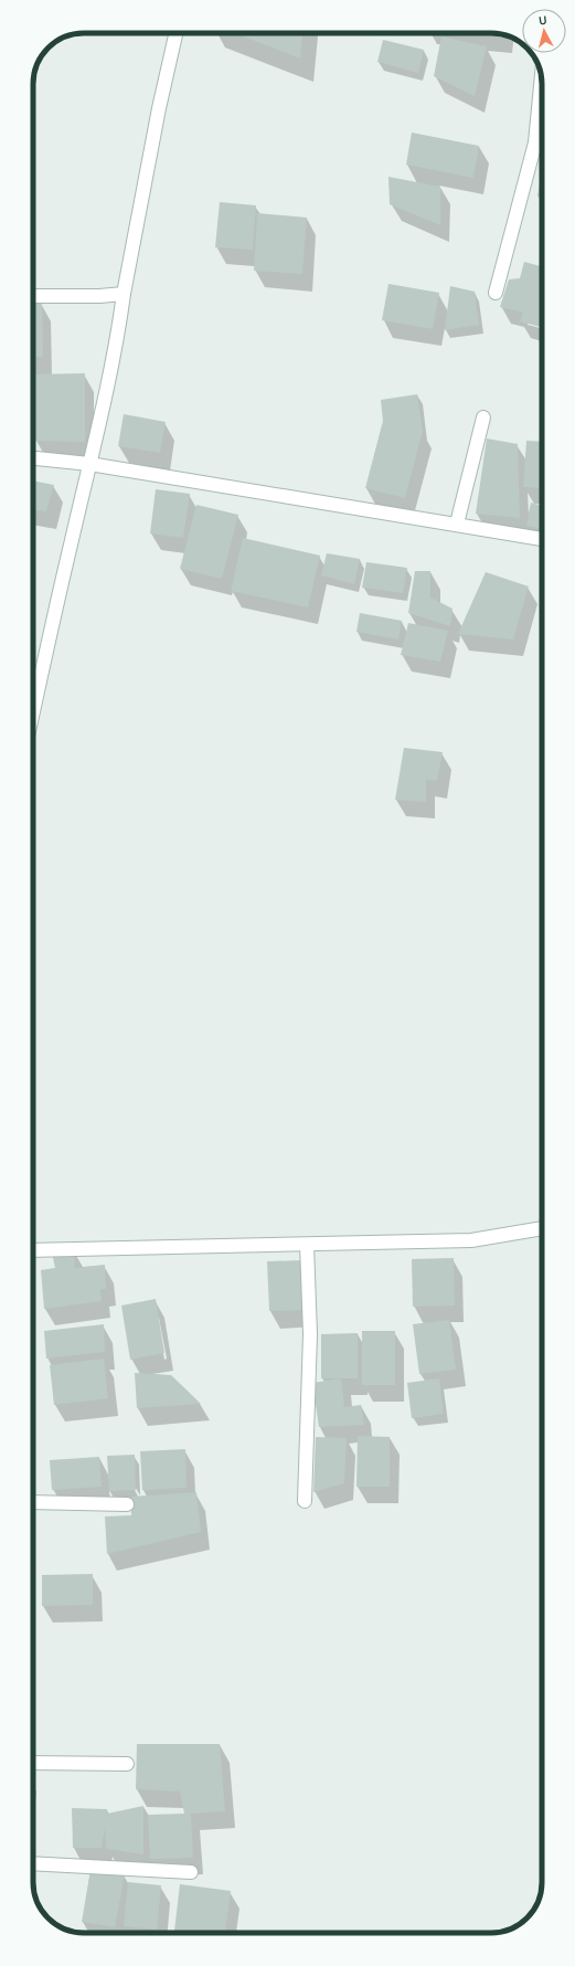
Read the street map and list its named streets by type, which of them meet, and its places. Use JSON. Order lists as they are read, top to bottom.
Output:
{
  "north": "top"
}
